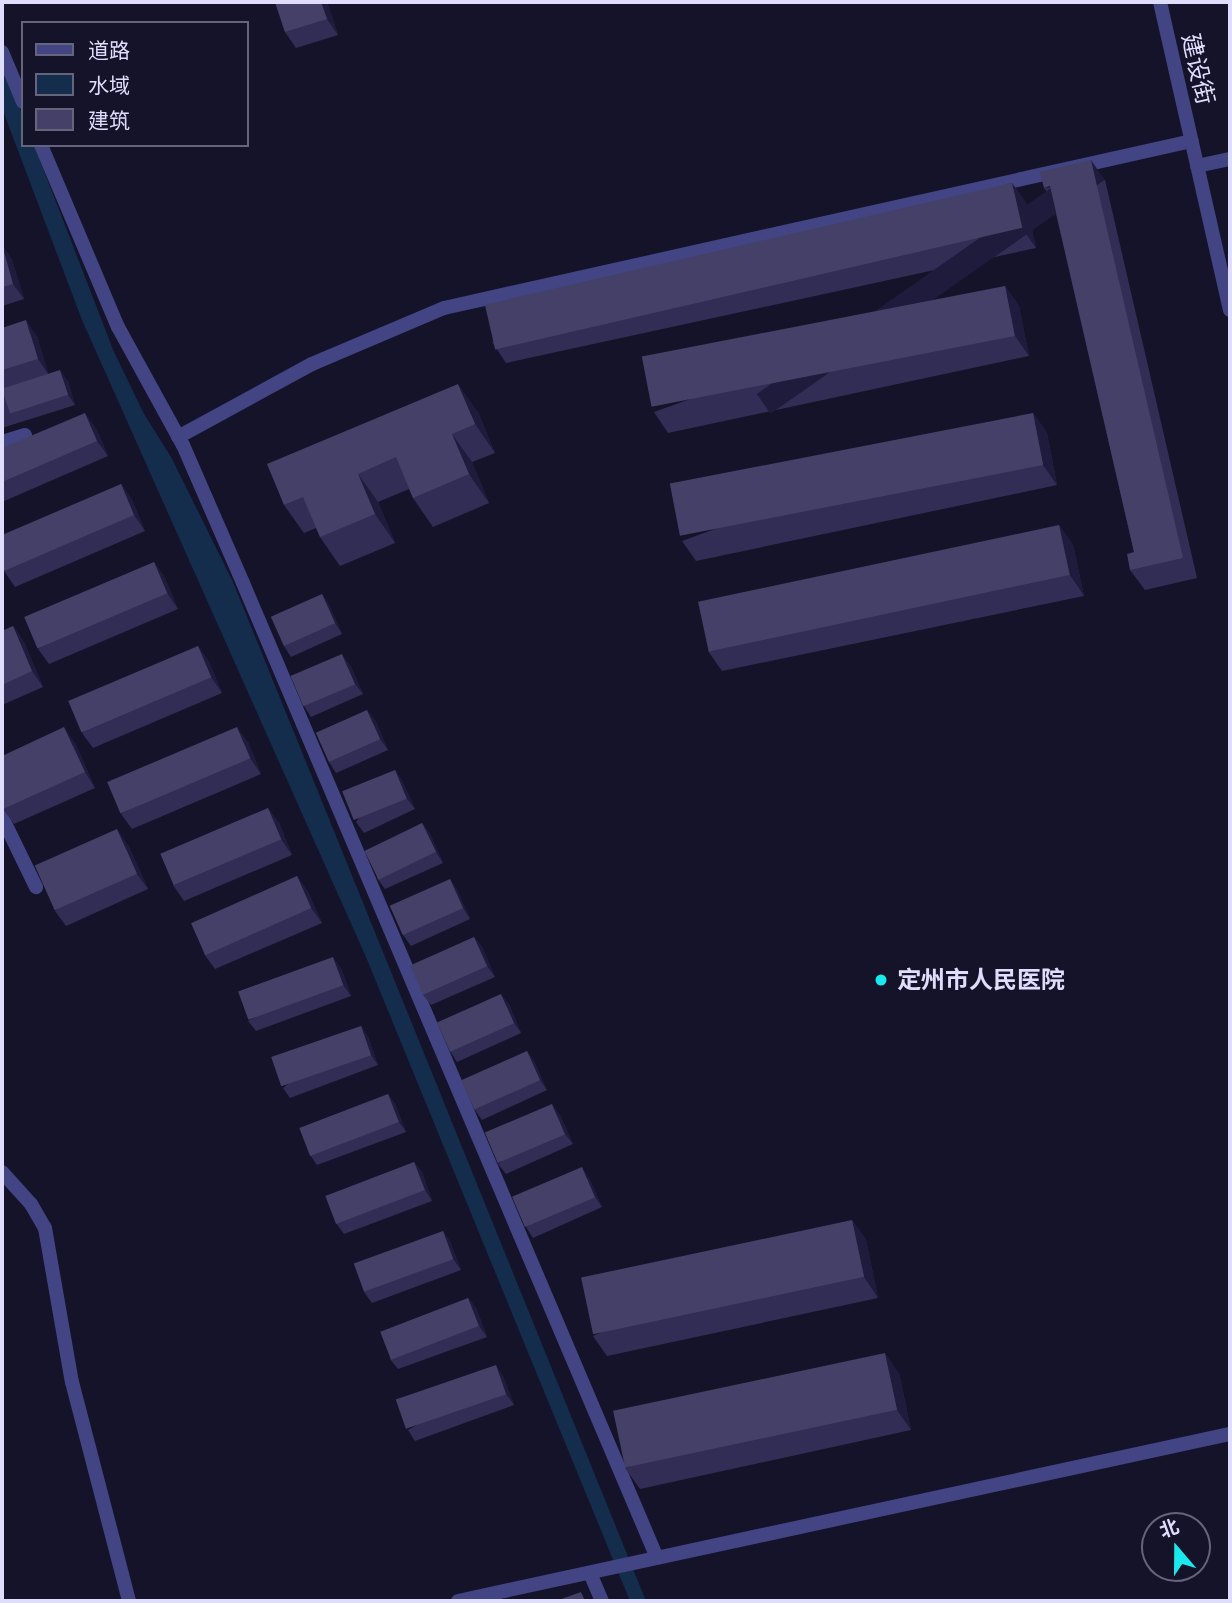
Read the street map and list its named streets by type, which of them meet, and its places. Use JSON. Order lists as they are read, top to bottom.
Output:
{
  "streets": {
    "street": ["建设街"]
  },
  "places": ["定州市人民医院"],
  "legend": ["道路", "水域", "建筑"],
  "north": "top"
}
